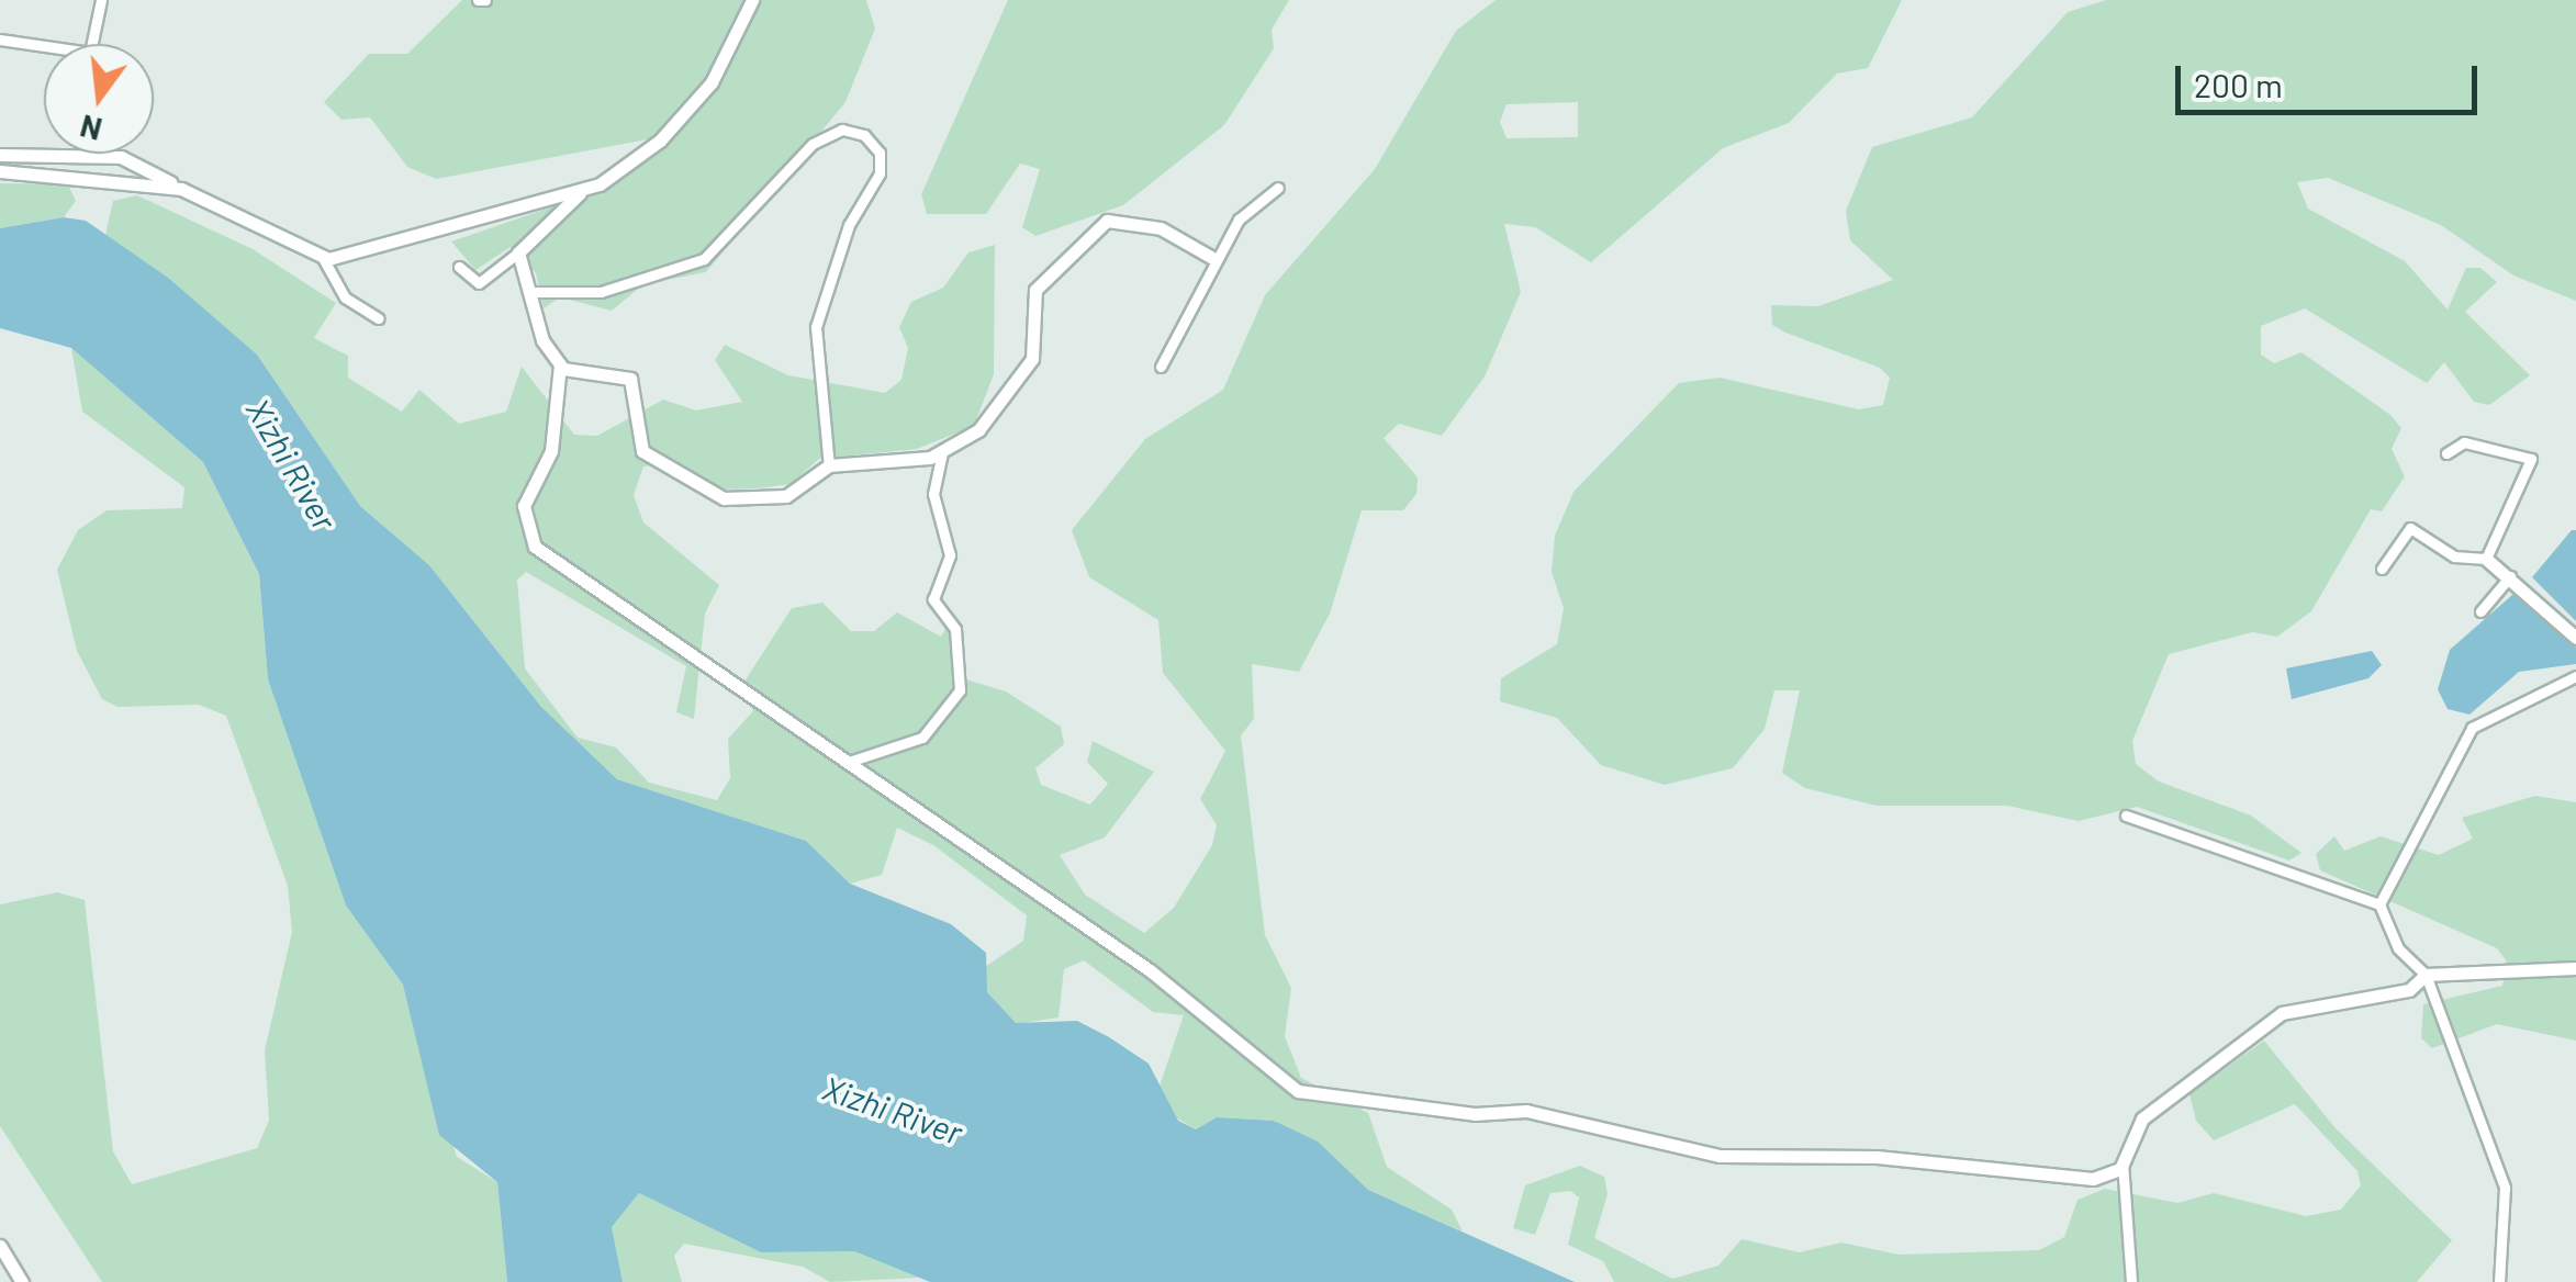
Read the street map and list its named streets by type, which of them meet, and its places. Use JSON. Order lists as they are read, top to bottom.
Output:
{
  "water": ["Xizhi River"],
  "scale_bar": "200 m",
  "north": "bottom"
}
